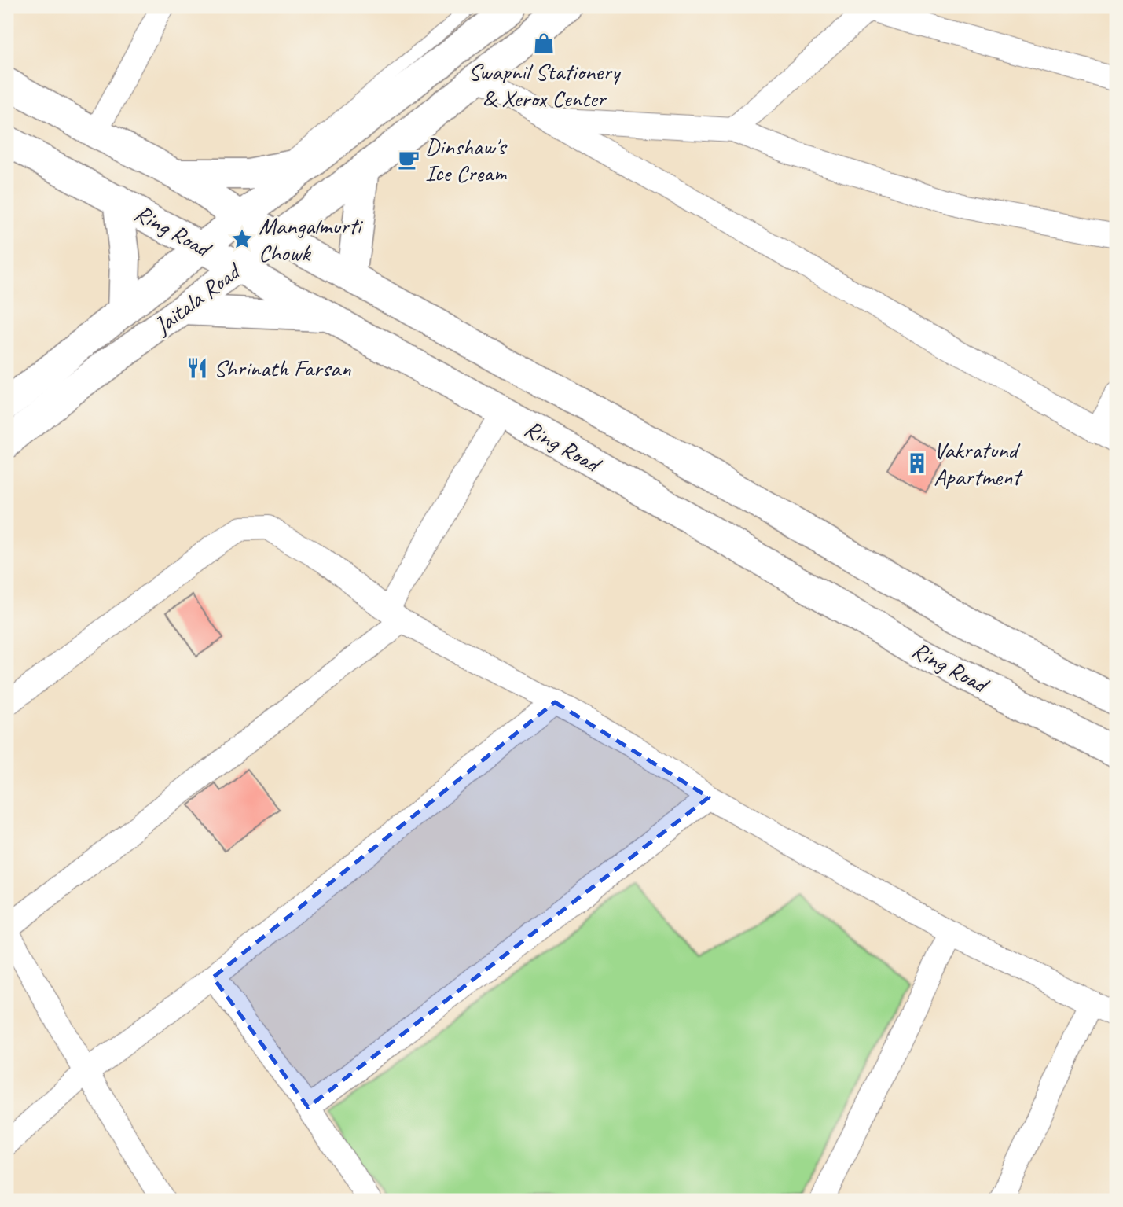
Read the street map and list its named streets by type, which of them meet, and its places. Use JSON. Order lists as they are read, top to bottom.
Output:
{
  "streets": {
    "main road": ["Ring Road", "Jaitala Road"]
  },
  "crossings": [
    ["Ring Road", "Jaitala Road"]
  ],
  "places": {
    "shop": ["Swapnil Stationery & Xerox Center"],
    "cafe": ["Dinshaw's Ice Cream"],
    "place": ["Mangalmurti Chowk"],
    "restaurant": ["Shrinath Farsan"],
    "building": ["Vakratund Apartment"]
  }
}
